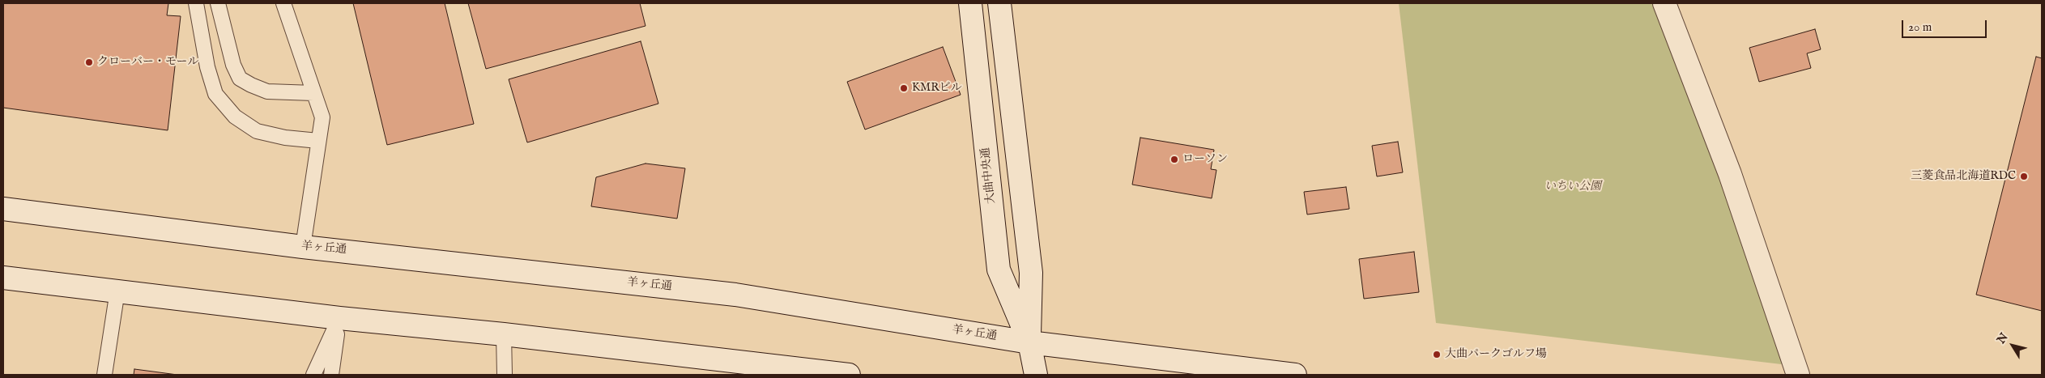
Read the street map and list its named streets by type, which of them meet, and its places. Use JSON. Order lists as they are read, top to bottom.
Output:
{
  "streets": {
    "main road": ["大曲中央通", "羊ヶ丘通"]
  },
  "crossings": [
    ["大曲中央通", "羊ヶ丘通"]
  ],
  "parks": ["いちい公園"],
  "places": [
    "クローバー・モール",
    "KMRビル",
    "ローソン",
    "三菱食品北海道RDC",
    "大曲パークゴルフ場"
  ],
  "scale_bar": "20 m",
  "north": "top left"
}
